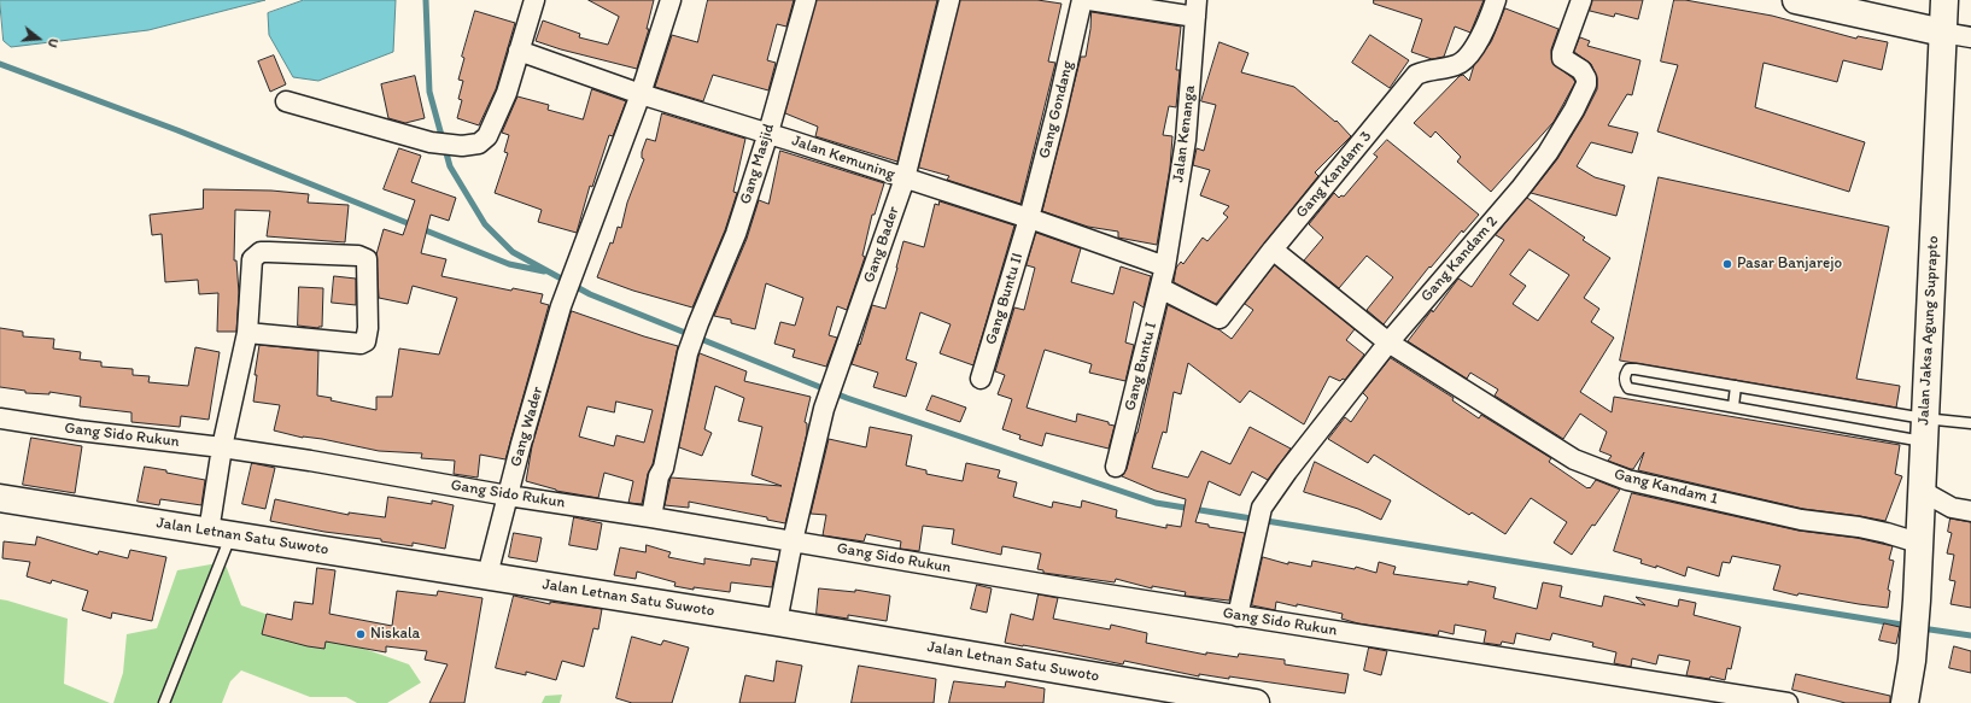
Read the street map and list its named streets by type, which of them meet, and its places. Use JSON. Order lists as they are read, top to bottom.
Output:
{
  "streets": {
    "main road": ["Jalan Jaksa Agung Suprapto", "Jalan Letnan Satu Suwoto"],
    "street": [
      "Gang Gondang",
      "Jalan Kenanga",
      "Jalan Kemuning",
      "Gang Masjid",
      "Gang Kandam 3",
      "Gang Bader",
      "Gang Kandam 2",
      "Gang Buntu II",
      "Gang Buntu I",
      "Gang Wader",
      "Gang Sido Rukun",
      "Gang Kandam 1"
    ]
  },
  "crossings": [
    ["Gang Gondang", "Jalan Kemuning"],
    ["Gang Gondang", "Gang Buntu II"],
    ["Jalan Kenanga", "Jalan Kemuning"],
    ["Jalan Kenanga", "Gang Buntu I"],
    ["Jalan Kemuning", "Gang Masjid"],
    ["Jalan Kemuning", "Gang Bader"],
    ["Jalan Kemuning", "Gang Buntu II"],
    ["Jalan Kemuning", "Gang Buntu I"],
    ["Jalan Kemuning", "Gang Wader"],
    ["Gang Masjid", "Gang Sido Rukun"],
    ["Gang Kandam 3", "Gang Buntu I"],
    ["Gang Kandam 3", "Gang Kandam 1"],
    ["Gang Bader", "Gang Sido Rukun"],
    ["Gang Kandam 2", "Gang Sido Rukun"],
    ["Gang Kandam 2", "Gang Kandam 1"],
    ["Jalan Jaksa Agung Suprapto", "Gang Kandam 1"],
    ["Gang Wader", "Gang Sido Rukun"],
    ["Gang Wader", "Jalan Letnan Satu Suwoto"]
  ],
  "places": ["Pasar Banjarejo", "Niskala"],
  "north": "right"
}
